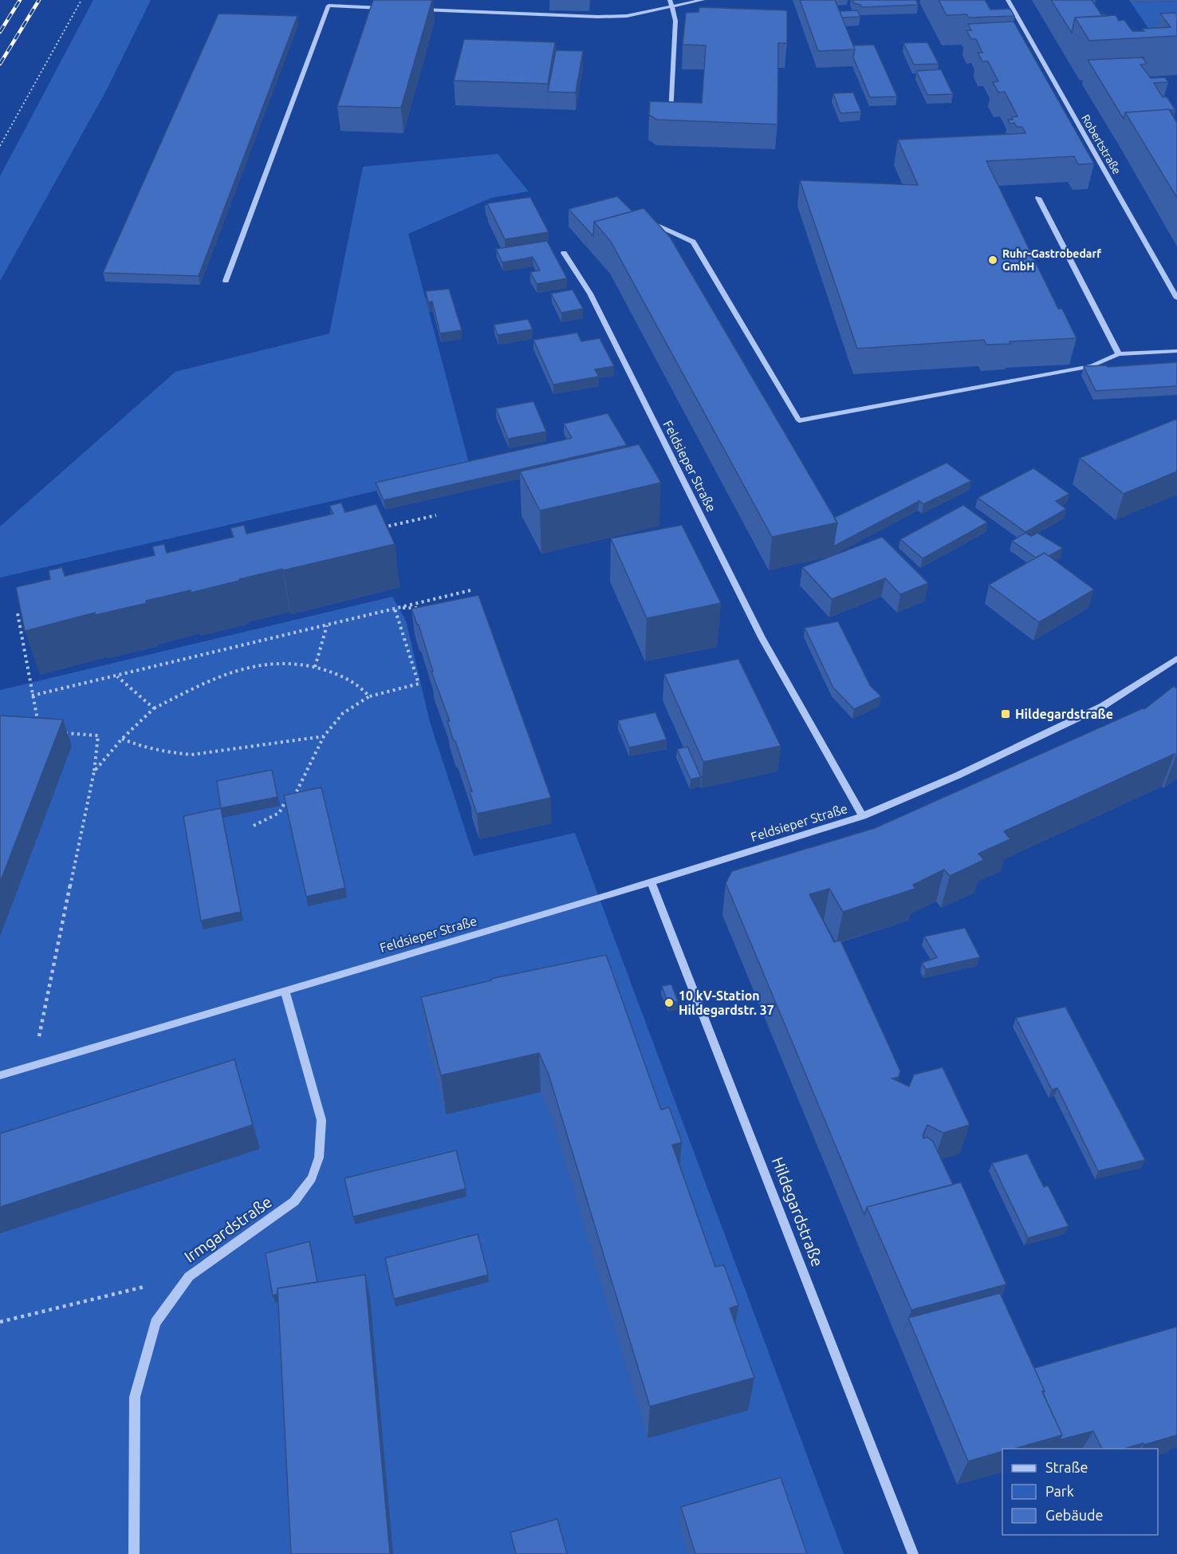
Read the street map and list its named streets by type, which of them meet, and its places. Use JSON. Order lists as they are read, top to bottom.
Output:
{
  "streets": {
    "street": [
      "Robertstraße",
      "Feldsieper Straße",
      "Hildegardstraße",
      "Irmgardstraße"
    ]
  },
  "crossings": [
    ["Feldsieper Straße", "Hildegardstraße"],
    ["Feldsieper Straße", "Irmgardstraße"]
  ],
  "places": {
    "other": ["Ruhr-Gastrobedarf GmbH", "10 kV-Station Hildegardstr. 37"],
    "transit": ["Hildegardstraße"]
  },
  "legend": ["Straße", "Park", "Gebäude"]
}
